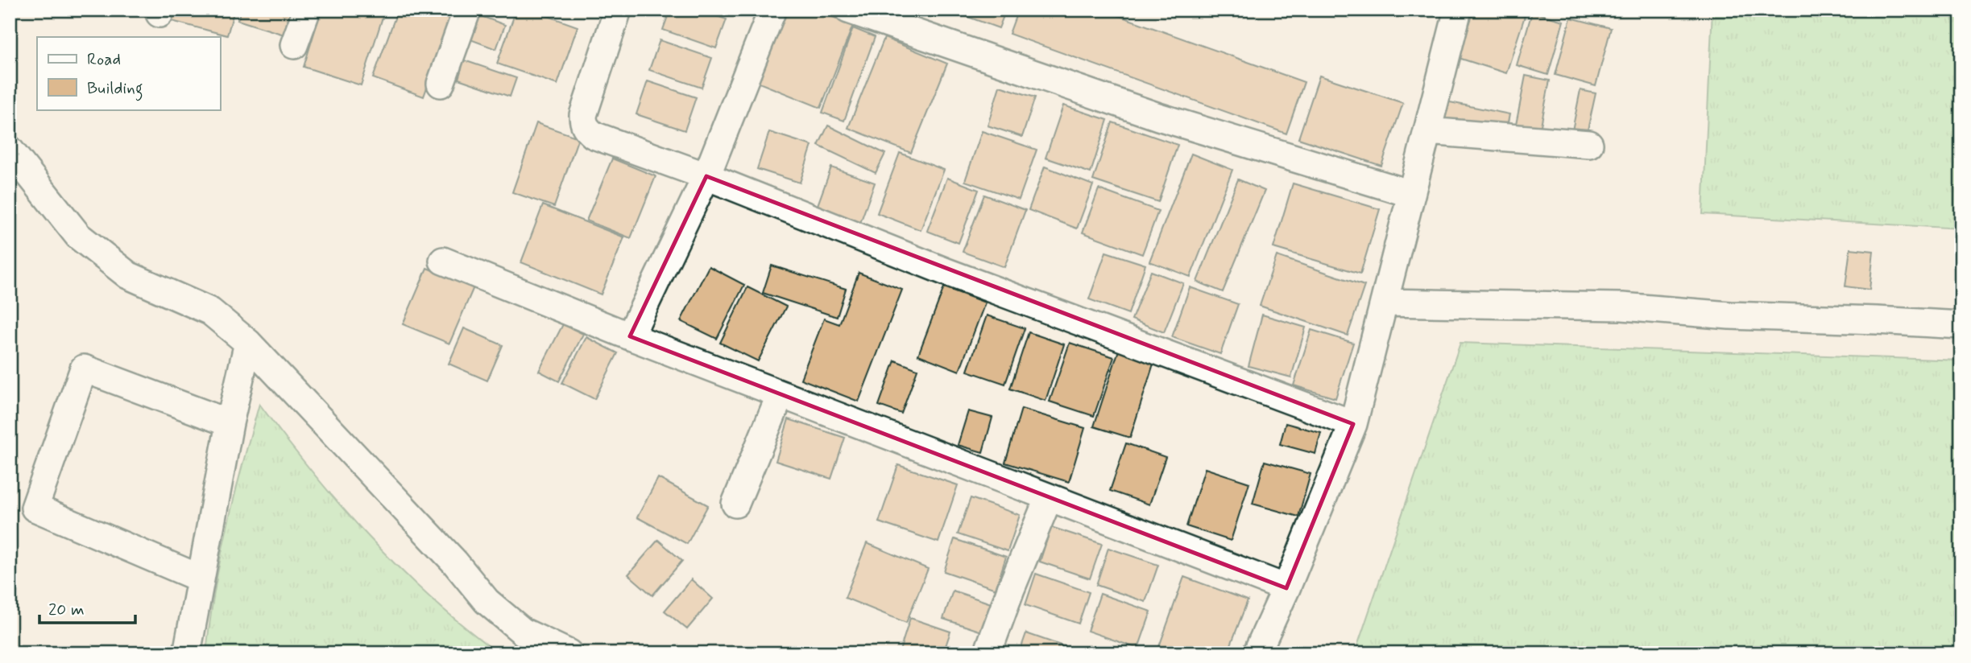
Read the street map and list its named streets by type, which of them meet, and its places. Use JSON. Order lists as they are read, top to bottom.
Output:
{
  "legend": ["Road", "Building"],
  "scale_bar": "20 m"
}
